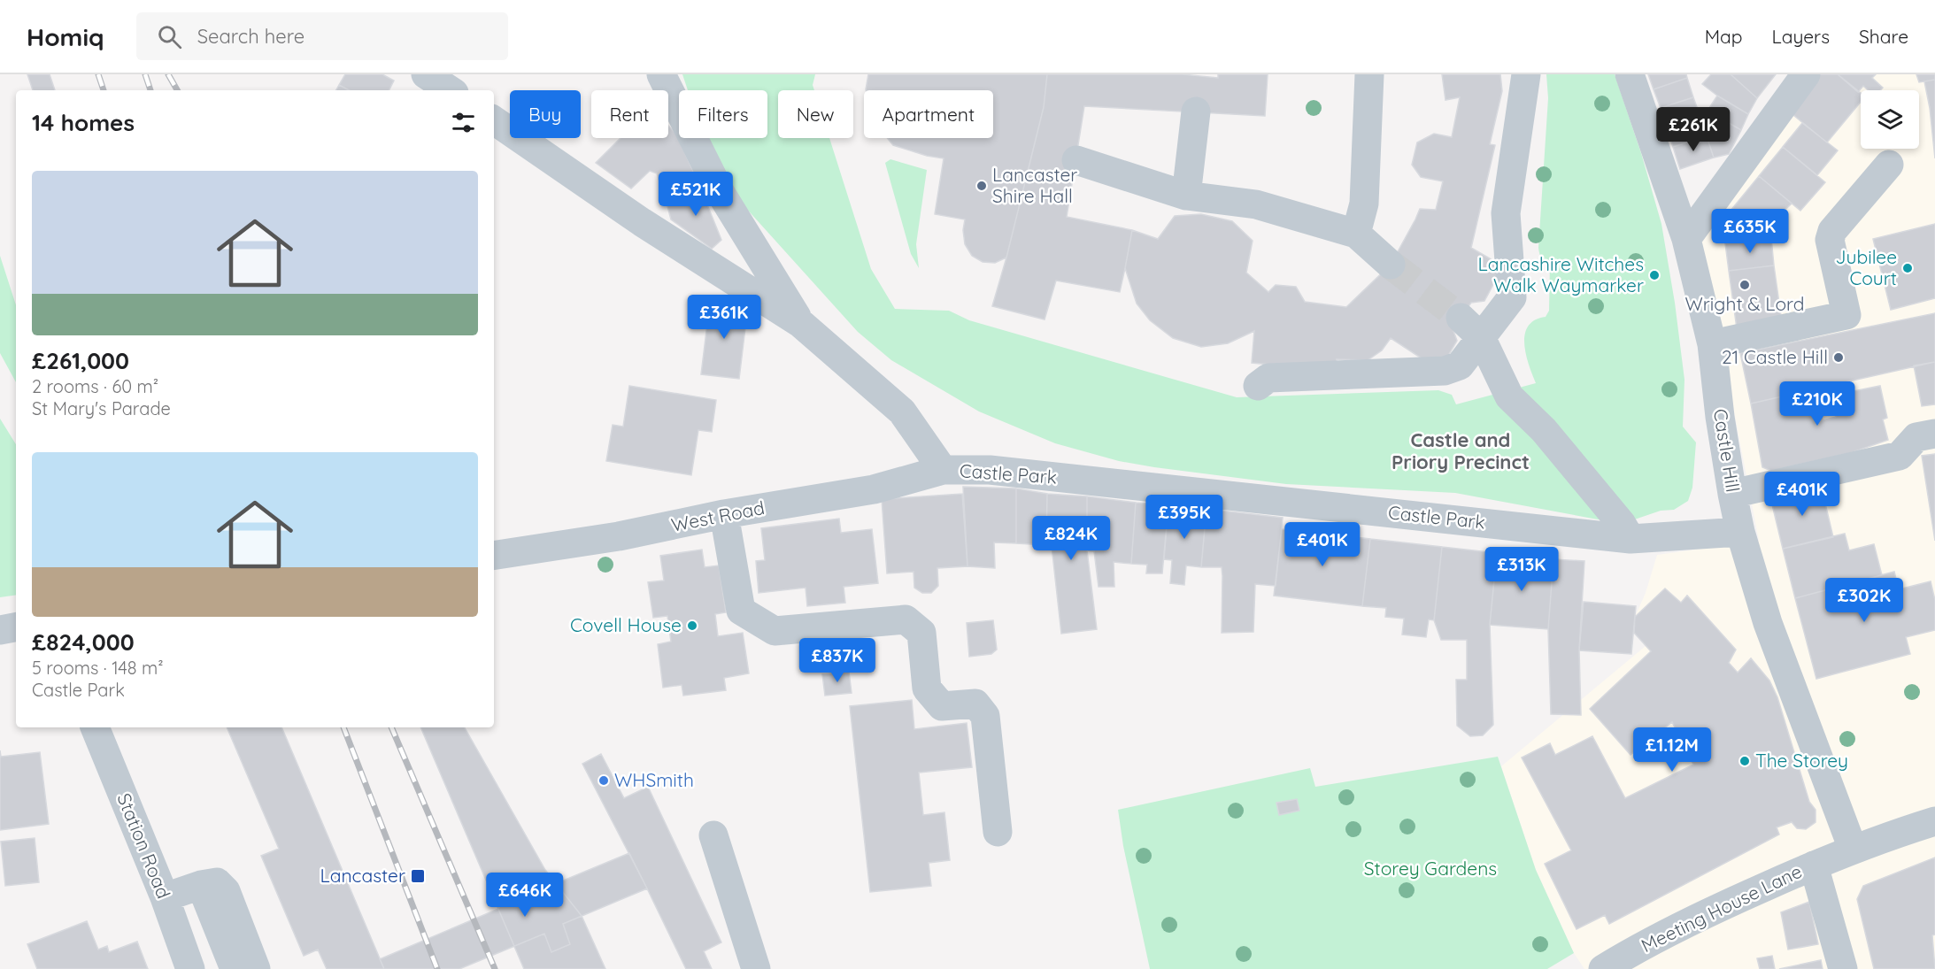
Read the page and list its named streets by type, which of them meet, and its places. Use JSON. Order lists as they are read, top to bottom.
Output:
{
  "streets": {
    "street": [
      "Castle Hill",
      "Castle Park",
      "West Road",
      "Station Road",
      "Meeting House Lane"
    ]
  },
  "crossings": [
    ["Castle Hill", "Castle Park"],
    ["Castle Hill", "Meeting House Lane"],
    ["Castle Park", "West Road"]
  ],
  "districts": ["Castle and Priory Precinct"],
  "parks": ["Storey Gardens"],
  "places": {
    "other": [
      "Lancaster Shire Hall",
      "Jubilee Court",
      "Lancashire Witches Walk Waymarker",
      "Wright & Lord",
      "21 Castle Hill",
      "Covell House",
      "The Storey",
      "WHSmith"
    ],
    "transit": ["Lancaster"]
  },
  "page": {
    "header": "Homiq",
    "search": "Search here",
    "nav": ["Map", "Layers", "Share"],
    "chip": [
      "Buy",
      "Rent",
      "Filters",
      "New",
      "Apartment"
    ],
    "heading": "14 homes",
    "price": [
      "£261K",
      "£521K",
      "£635K",
      "£361K",
      "£210K",
      "£401K",
      "£395K",
      "£824K",
      "£401K",
      "£313K",
      "£302K",
      "£837K",
      "£1.12M",
      "£646K"
    ],
    "list": [
      {
        "name": "£261,000",
        "note": "2 rooms · 60 m² · St Mary's Parade"
      },
      {
        "name": "£824,000",
        "note": "5 rooms · 148 m² · Castle Park"
      }
    ]
  }
}
